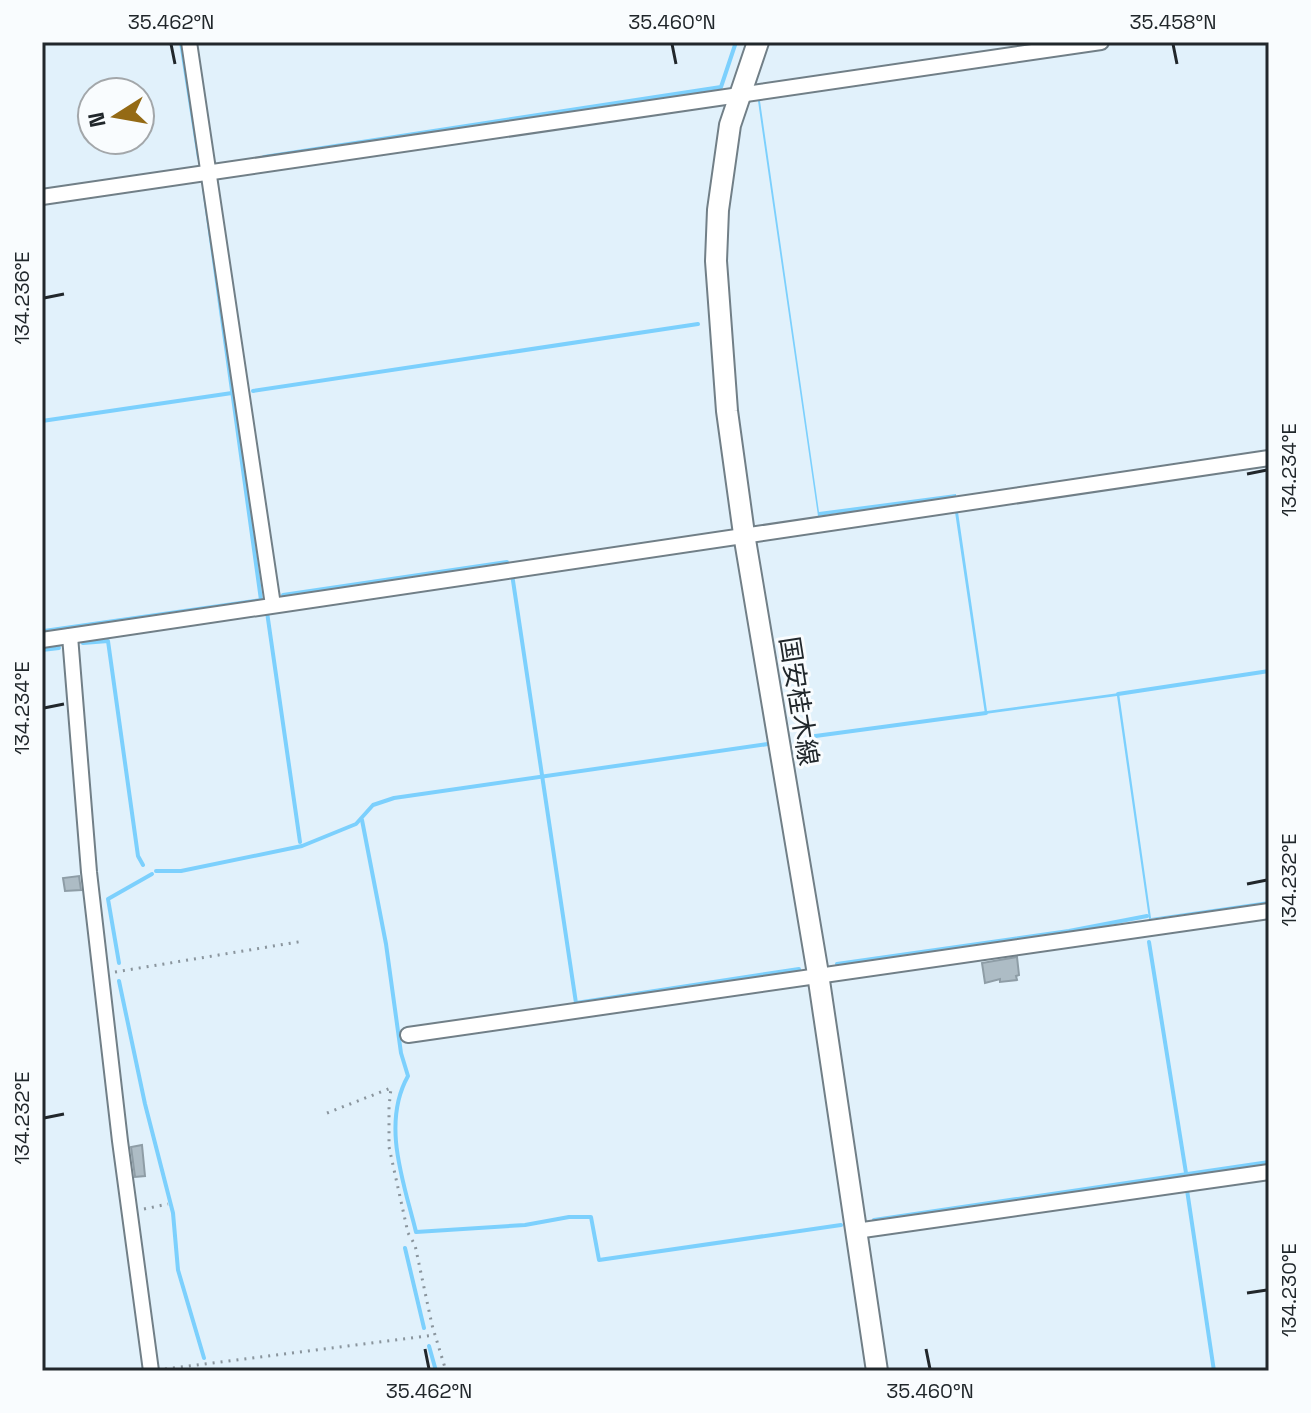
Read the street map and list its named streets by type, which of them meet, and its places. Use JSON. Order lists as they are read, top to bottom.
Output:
{
  "streets": {
    "main road": ["国安桂木線"]
  },
  "north": "left",
  "coordinates": [
    "35.462°N",
    "35.460°N",
    "35.458°N",
    "134.236°E",
    "134.234°E",
    "134.232°E",
    "134.230°E"
  ]
}
